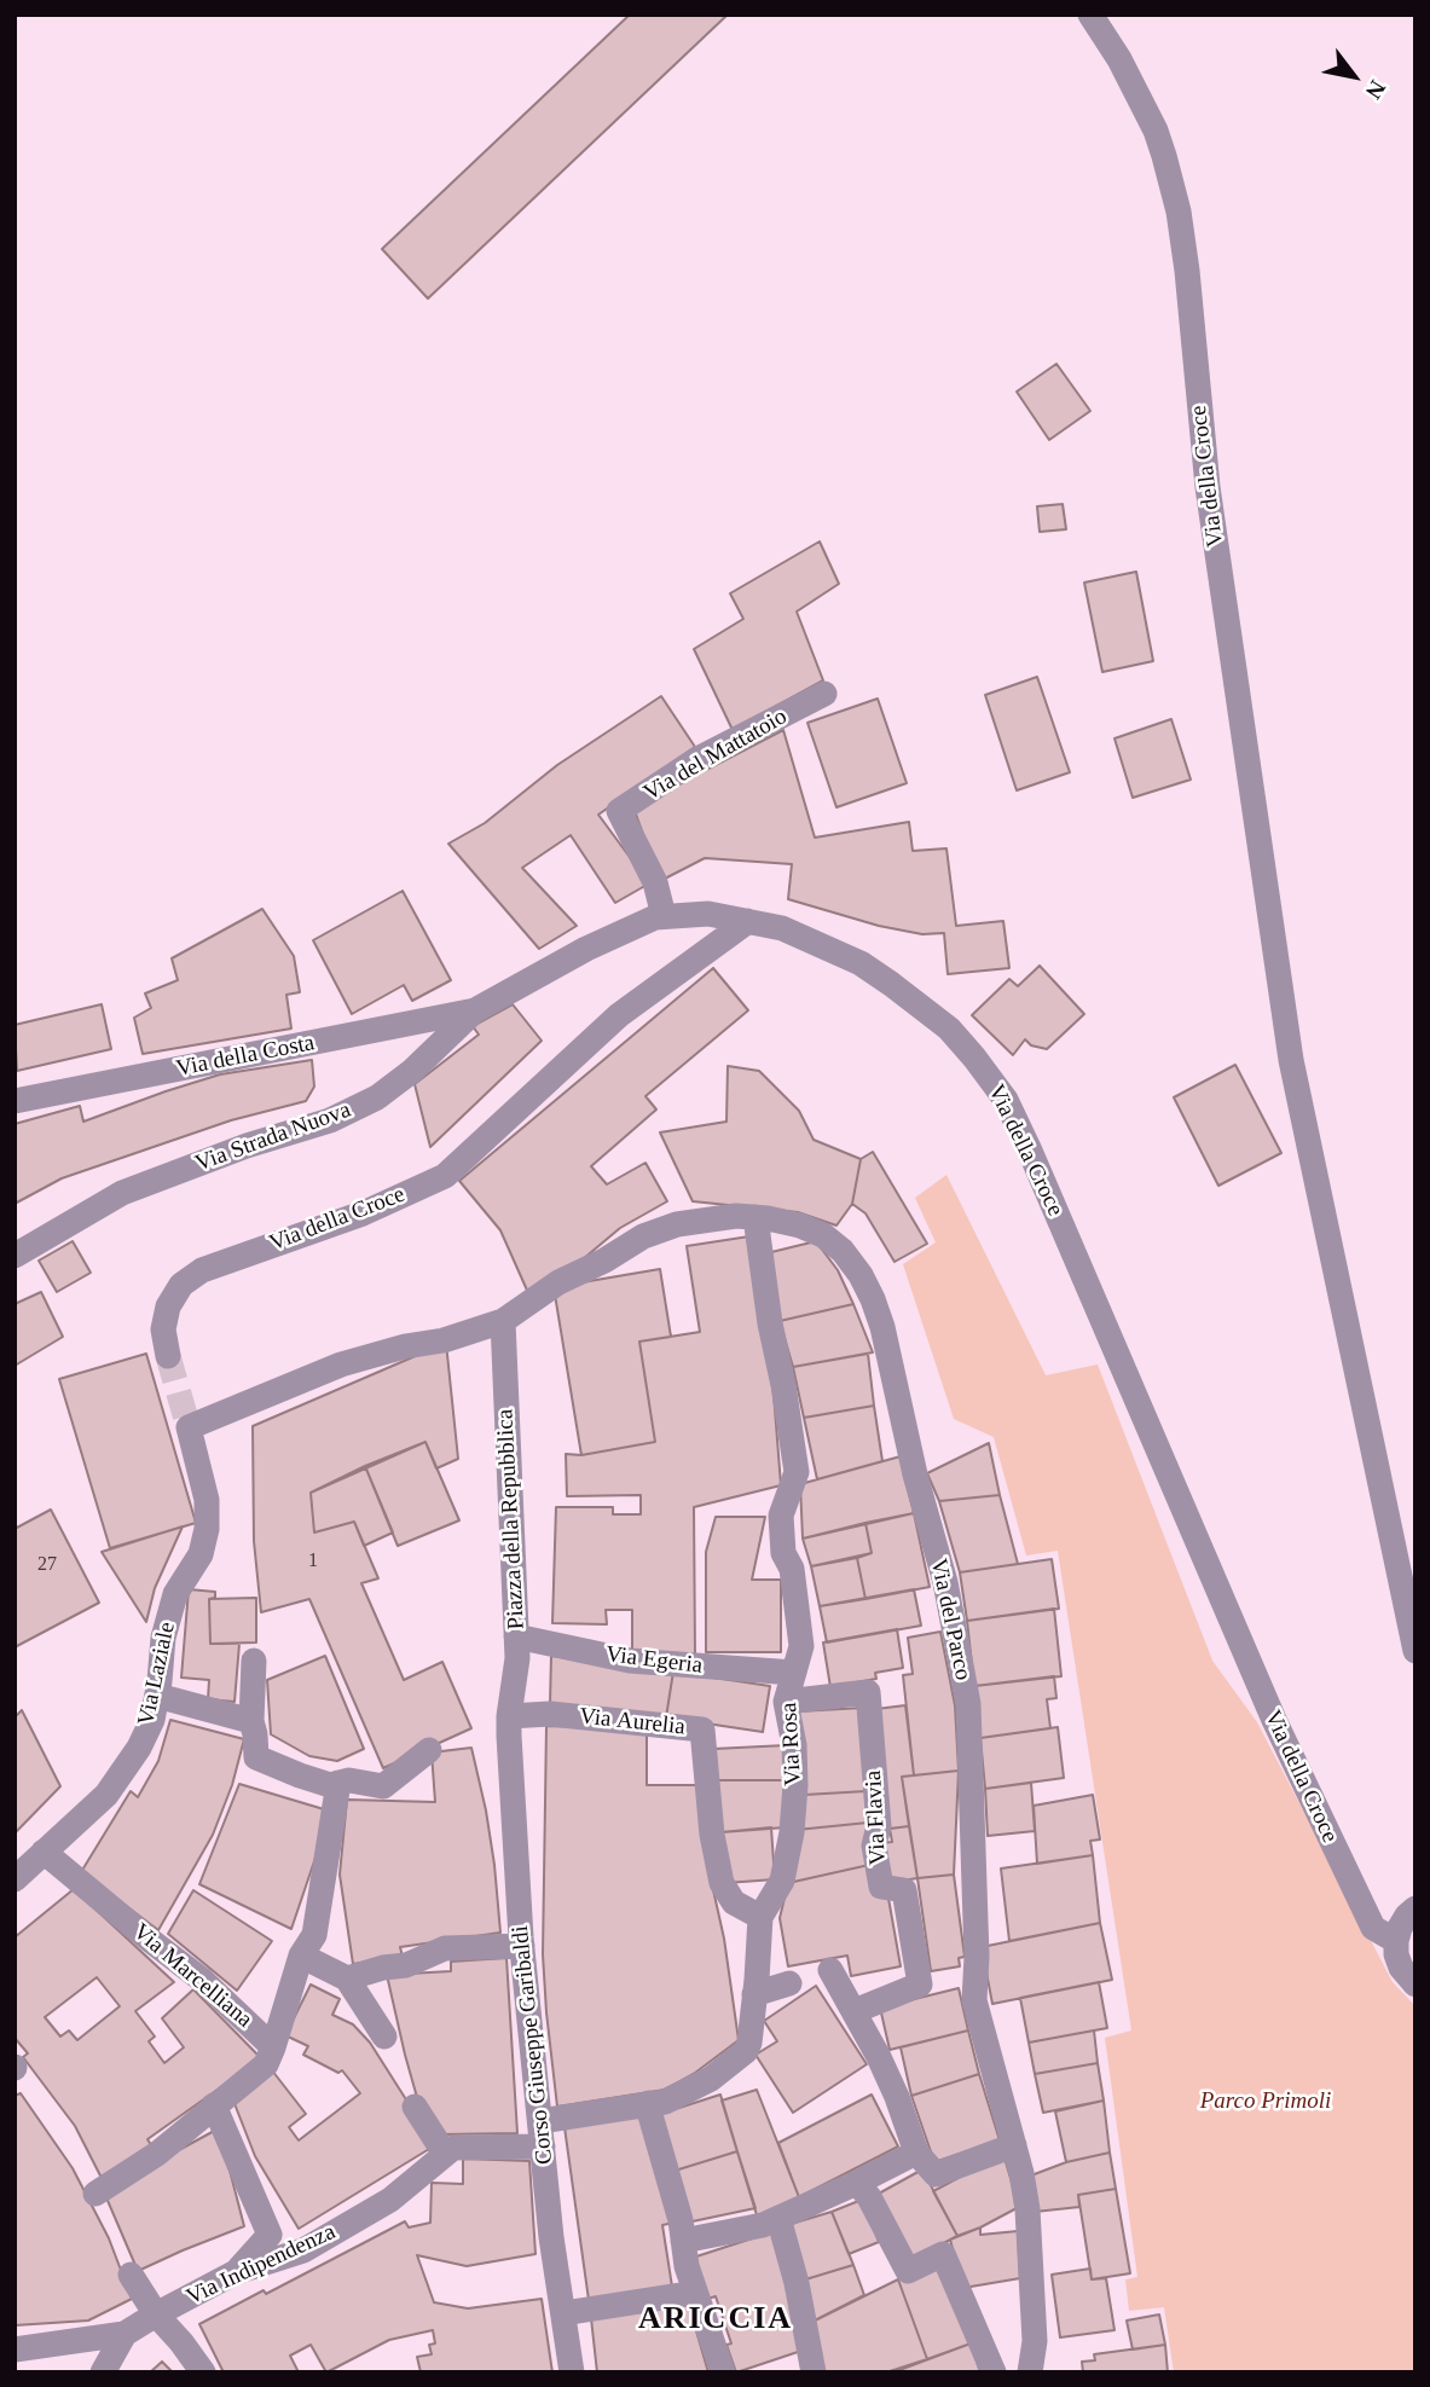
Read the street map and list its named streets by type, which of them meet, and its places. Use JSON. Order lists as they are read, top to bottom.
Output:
{
  "streets": {
    "street": [
      "Via della Croce",
      "Via del Mattatoio",
      "Via della Costa",
      "Via Strada Nuova",
      "Piazza della Repubblica",
      "Via del Parco",
      "Via Egeria",
      "Via Laziale",
      "Via Aurelia",
      "Via Rosa",
      "Via Flavia",
      "Via Marcelliana",
      "Corso Giuseppe Garibaldi",
      "Via Indipendenza"
    ]
  },
  "crossings": [
    ["Via della Croce", "Via Strada Nuova"],
    ["Via del Mattatoio", "Via Strada Nuova"],
    ["Via della Costa", "Via Strada Nuova"],
    ["Piazza della Repubblica", "Via del Parco"],
    ["Piazza della Repubblica", "Via Egeria"],
    ["Piazza della Repubblica", "Via Aurelia"],
    ["Piazza della Repubblica", "Corso Giuseppe Garibaldi"],
    ["Via del Parco", "Via Laziale"],
    ["Via del Parco", "Via Rosa"],
    ["Via Egeria", "Via Rosa"],
    ["Via Laziale", "Via Marcelliana"],
    ["Via Aurelia", "Via Rosa"],
    ["Via Aurelia", "Corso Giuseppe Garibaldi"],
    ["Via Rosa", "Via Flavia"],
    ["Via Rosa", "Corso Giuseppe Garibaldi"]
  ],
  "districts": ["ARICCIA"],
  "parks": ["Parco Primoli"],
  "house_numbers": ["1", "27"],
  "north": "bottom right"
}
